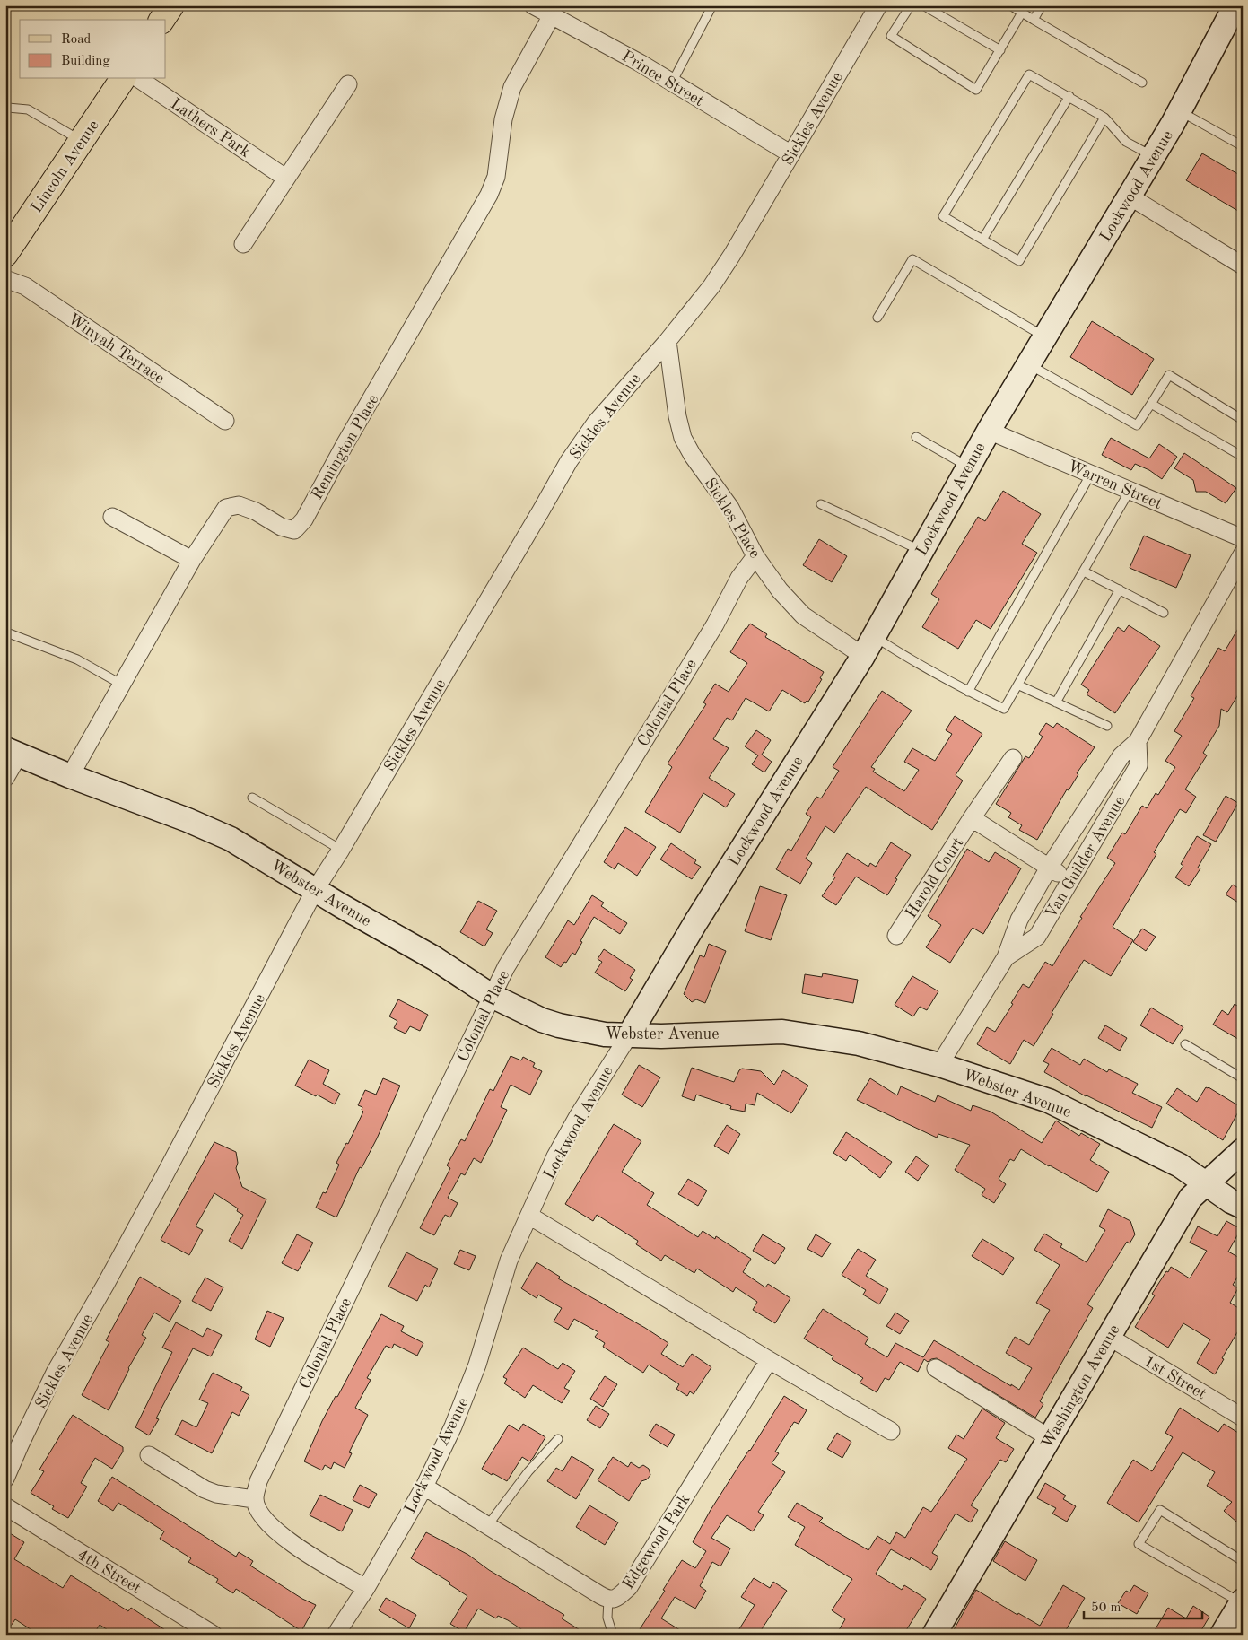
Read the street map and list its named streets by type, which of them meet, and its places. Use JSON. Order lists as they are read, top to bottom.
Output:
{
  "streets": {
    "main road": ["Lincoln Avenue"],
    "street": [
      "Prince Street",
      "Sickles Avenue",
      "Lathers Park",
      "Lockwood Avenue",
      "Winyah Terrace",
      "Remington Place",
      "Warren Street",
      "Sickles Place",
      "Colonial Place",
      "Van Guilder Avenue",
      "Harold Court",
      "Webster Avenue",
      "1st Street",
      "Washington Avenue",
      "Edgewood Park",
      "4th Street"
    ]
  },
  "crossings": [
    ["Prince Street", "Sickles Avenue"],
    ["Prince Street", "Remington Place"],
    ["Sickles Avenue", "Sickles Place"],
    ["Sickles Avenue", "Webster Avenue"],
    ["Lockwood Avenue", "Warren Street"],
    ["Lockwood Avenue", "Sickles Place"],
    ["Lockwood Avenue", "Webster Avenue"],
    ["Lockwood Avenue", "Edgewood Park"],
    ["Remington Place", "Webster Avenue"],
    ["Sickles Place", "Colonial Place"],
    ["Colonial Place", "Webster Avenue"],
    ["Van Guilder Avenue", "Webster Avenue"],
    ["Webster Avenue", "Washington Avenue"],
    ["1st Street", "Washington Avenue"]
  ],
  "legend": ["Road", "Building"],
  "scale_bar": "50 m"
}
